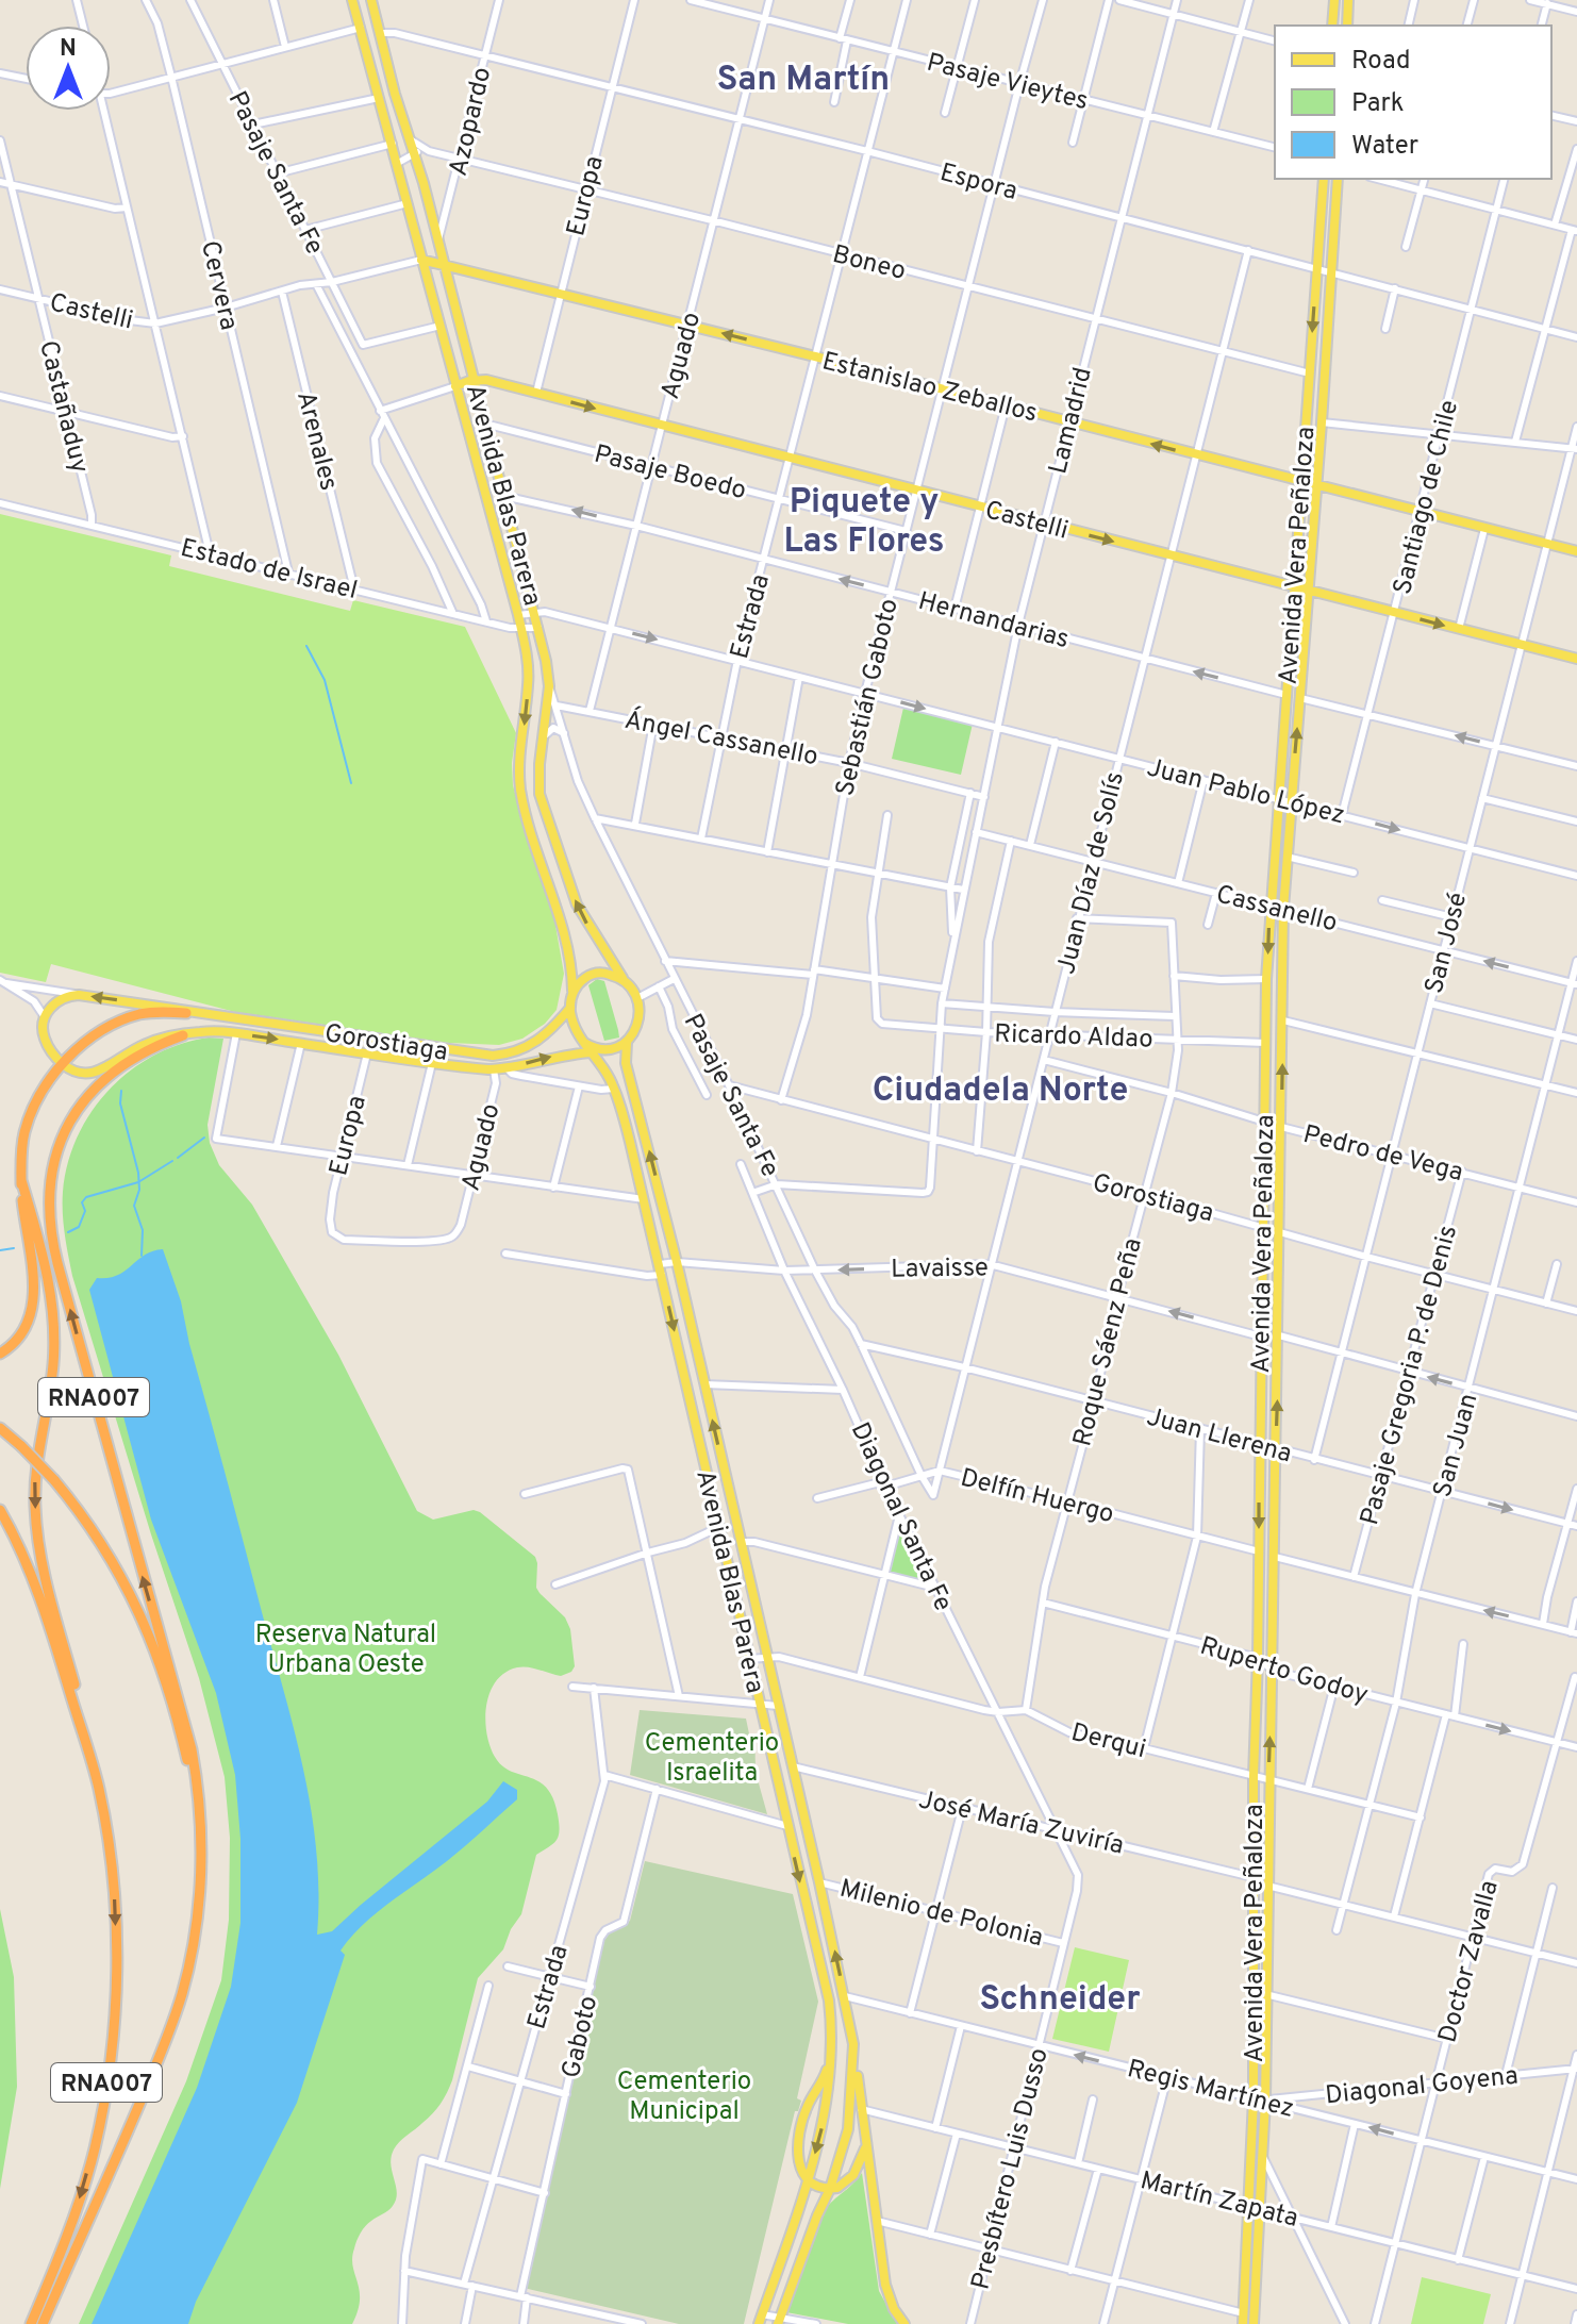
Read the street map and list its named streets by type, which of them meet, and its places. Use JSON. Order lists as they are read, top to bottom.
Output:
{
  "streets": {
    "highway": ["RNA007"],
    "main road": [
      "Castelli",
      "Estanislao Zeballos",
      "Avenida Blas Parera",
      "Avenida Vera Peñaloza",
      "Gorostiaga"
    ],
    "street": [
      "Pasaje Vieytes",
      "Azopardo",
      "Pasaje Santa Fe",
      "Espora",
      "Europa",
      "Boneo",
      "Cervera",
      "Aguado",
      "Castañaduy",
      "Lamadrid",
      "Arenales",
      "Pasaje Boedo",
      "Santiago de Chile",
      "Estado de Israel",
      "Estrada",
      "Hernandarias",
      "Sebastián Gaboto",
      "Ángel Cassanello",
      "Juan Pablo López",
      "Juan Díaz de Solís",
      "Cassanello",
      "San José",
      "Ricardo Aldao",
      "Pedro de Vega",
      "Lavaisse",
      "Roque Sáenz Peña",
      "Pasaje Gregoria P. de Denis",
      "Juan Llerena",
      "San Juan",
      "Delfín Huergo",
      "Diagonal Santa Fe",
      "Ruperto Godoy",
      "Derqui",
      "José María Zuviría",
      "Milenio de Polonia",
      "Doctor Zavalla",
      "Gaboto",
      "Diagonal Goyena",
      "Regis Martínez",
      "Presbítero Luis Dusso",
      "Martín Zapata"
    ]
  },
  "crossings": [
    ["Pasaje Vieytes", "Aguado"],
    ["Pasaje Vieytes", "Lamadrid"],
    ["Pasaje Vieytes", "Estrada"],
    ["Pasaje Vieytes", "Sebastián Gaboto"],
    ["Azopardo", "Espora"],
    ["Azopardo", "Boneo"],
    ["Azopardo", "Avenida Blas Parera"],
    ["Pasaje Santa Fe", "Castelli"],
    ["Pasaje Santa Fe", "Estanislao Zeballos"],
    ["Pasaje Santa Fe", "Lamadrid"],
    ["Pasaje Santa Fe", "Avenida Blas Parera"],
    ["Pasaje Santa Fe", "Estado de Israel"],
    ["Pasaje Santa Fe", "Ángel Cassanello"],
    ["Pasaje Santa Fe", "Juan Díaz de Solís"],
    ["Pasaje Santa Fe", "Gorostiaga"],
    ["Pasaje Santa Fe", "Lavaisse"],
    ["Pasaje Santa Fe", "Juan Llerena"],
    ["Pasaje Santa Fe", "Delfín Huergo"],
    ["Espora", "Europa"],
    ["Espora", "Aguado"],
    ["Espora", "Lamadrid"],
    ["Espora", "Avenida Blas Parera"],
    ["Espora", "Santiago de Chile"],
    ["Espora", "Avenida Vera Peñaloza"],
    ["Espora", "Estrada"],
    ["Espora", "Sebastián Gaboto"],
    ["Espora", "Juan Díaz de Solís"],
    ["Europa", "Boneo"],
    ["Europa", "Castelli"],
    ["Europa", "Aguado"],
    ["Europa", "Estanislao Zeballos"],
    ["Europa", "Gorostiaga"],
    ["Boneo", "Aguado"],
    ["Boneo", "Lamadrid"],
    ["Boneo", "Avenida Blas Parera"],
    ["Boneo", "Avenida Vera Peñaloza"],
    ["Boneo", "Estrada"],
    ["Boneo", "Sebastián Gaboto"],
    ["Boneo", "Juan Díaz de Solís"],
    ["Cervera", "Castelli"],
    ["Cervera", "Estado de Israel"],
    ["Castelli", "Aguado"],
    ["Castelli", "Estanislao Zeballos"],
    ["Castelli", "Castañaduy"],
    ["Castelli", "Lamadrid"],
    ["Castelli", "Arenales"],
    ["Castelli", "Avenida Blas Parera"],
    ["Castelli", "Santiago de Chile"],
    ["Castelli", "Avenida Vera Peñaloza"],
    ["Castelli", "Estrada"],
    ["Castelli", "Sebastián Gaboto"],
    ["Castelli", "Juan Díaz de Solís"],
    ["Castelli", "San José"],
    ["Aguado", "Estanislao Zeballos"],
    ["Aguado", "Pasaje Boedo"],
    ["Aguado", "Hernandarias"],
    ["Aguado", "Ángel Cassanello"],
    ["Aguado", "Juan Pablo López"],
    ["Aguado", "Gorostiaga"],
    ["Estanislao Zeballos", "Lamadrid"],
    ["Estanislao Zeballos", "Arenales"],
    ["Estanislao Zeballos", "Avenida Blas Parera"],
    ["Estanislao Zeballos", "Santiago de Chile"],
    ["Estanislao Zeballos", "Avenida Vera Peñaloza"],
    ["Estanislao Zeballos", "Estrada"],
    ["Estanislao Zeballos", "Sebastián Gaboto"],
    ["Estanislao Zeballos", "Juan Díaz de Solís"],
    ["Estanislao Zeballos", "San José"],
    ["Castañaduy", "Estado de Israel"],
    ["Lamadrid", "Hernandarias"],
    ["Lamadrid", "Ángel Cassanello"],
    ["Lamadrid", "Juan Pablo López"],
    ["Lamadrid", "Cassanello"],
    ["Lamadrid", "Ricardo Aldao"],
    ["Lamadrid", "Gorostiaga"],
    ["Arenales", "Estado de Israel"],
    ["Pasaje Boedo", "Avenida Blas Parera"],
    ["Pasaje Boedo", "Estrada"],
    ["Pasaje Boedo", "Sebastián Gaboto"],
    ["Avenida Blas Parera", "Estado de Israel"],
    ["Avenida Blas Parera", "Hernandarias"],
    ["Avenida Blas Parera", "Juan Pablo López"],
    ["Avenida Blas Parera", "Gorostiaga"],
    ["Avenida Blas Parera", "Lavaisse"],
    ["Avenida Blas Parera", "José María Zuviría"],
    ["Avenida Blas Parera", "Milenio de Polonia"],
    ["Avenida Blas Parera", "Regis Martínez"],
    ["Santiago de Chile", "Juan Pablo López"],
    ["Avenida Vera Peñaloza", "Hernandarias"],
    ["Avenida Vera Peñaloza", "Juan Pablo López"],
    ["Avenida Vera Peñaloza", "Cassanello"],
    ["Avenida Vera Peñaloza", "Ricardo Aldao"],
    ["Avenida Vera Peñaloza", "Gorostiaga"],
    ["Avenida Vera Peñaloza", "Pedro de Vega"],
    ["Avenida Vera Peñaloza", "Lavaisse"],
    ["Avenida Vera Peñaloza", "Juan Llerena"],
    ["Avenida Vera Peñaloza", "Delfín Huergo"],
    ["Avenida Vera Peñaloza", "Ruperto Godoy"],
    ["Avenida Vera Peñaloza", "Derqui"],
    ["Avenida Vera Peñaloza", "José María Zuviría"],
    ["Avenida Vera Peñaloza", "Diagonal Goyena"],
    ["Avenida Vera Peñaloza", "Regis Martínez"],
    ["Avenida Vera Peñaloza", "Martín Zapata"],
    ["Estrada", "Hernandarias"],
    ["Estrada", "Ángel Cassanello"],
    ["Estrada", "Juan Pablo López"],
    ["Hernandarias", "Sebastián Gaboto"],
    ["Hernandarias", "Juan Díaz de Solís"],
    ["Sebastián Gaboto", "Ángel Cassanello"],
    ["Sebastián Gaboto", "Juan Pablo López"],
    ["Sebastián Gaboto", "Gorostiaga"],
    ["Juan Pablo López", "Juan Díaz de Solís"],
    ["Juan Pablo López", "San José"],
    ["Juan Díaz de Solís", "Cassanello"],
    ["Juan Díaz de Solís", "Ricardo Aldao"],
    ["Juan Díaz de Solís", "Gorostiaga"],
    ["Juan Díaz de Solís", "Pedro de Vega"],
    ["Juan Díaz de Solís", "Lavaisse"],
    ["Juan Díaz de Solís", "Roque Sáenz Peña"],
    ["Juan Díaz de Solís", "Juan Llerena"],
    ["Juan Díaz de Solís", "Delfín Huergo"],
    ["Cassanello", "San José"],
    ["Cassanello", "San Juan"],
    ["San José", "Gorostiaga"],
    ["San José", "Pedro de Vega"],
    ["San José", "Juan Llerena"],
    ["Ricardo Aldao", "Roque Sáenz Peña"],
    ["Gorostiaga", "Roque Sáenz Peña"],
    ["Gorostiaga", "Pasaje Gregoria P. de Denis"],
    ["Gorostiaga", "RNA007"],
    ["Gorostiaga", "San Juan"],
    ["Pedro de Vega", "Roque Sáenz Peña"],
    ["Pedro de Vega", "Pasaje Gregoria P. de Denis"],
    ["Pedro de Vega", "San Juan"],
    ["Lavaisse", "Roque Sáenz Peña"],
    ["Lavaisse", "Diagonal Santa Fe"],
    ["Roque Sáenz Peña", "Juan Llerena"],
    ["Roque Sáenz Peña", "Delfín Huergo"],
    ["Roque Sáenz Peña", "Ruperto Godoy"],
    ["Roque Sáenz Peña", "Derqui"],
    ["Pasaje Gregoria P. de Denis", "Juan Llerena"],
    ["Juan Llerena", "San Juan"],
    ["San Juan", "Ruperto Godoy"],
    ["San Juan", "Derqui"],
    ["Delfín Huergo", "Diagonal Santa Fe"],
    ["Diagonal Santa Fe", "José María Zuviría"],
    ["Diagonal Santa Fe", "Presbítero Luis Dusso"],
    ["Ruperto Godoy", "Doctor Zavalla"],
    ["Milenio de Polonia", "Presbítero Luis Dusso"],
    ["Doctor Zavalla", "Diagonal Goyena"],
    ["Doctor Zavalla", "Regis Martínez"],
    ["Doctor Zavalla", "Martín Zapata"],
    ["Diagonal Goyena", "Regis Martínez"],
    ["Regis Martínez", "Presbítero Luis Dusso"],
    ["Presbítero Luis Dusso", "Martín Zapata"]
  ],
  "one_way": ["Hernandarias", "Juan Pablo López", "Lavaisse"],
  "districts": [
    "San Martín",
    "Piquete y Las Flores",
    "Ciudadela Norte",
    "Schneider"
  ],
  "parks": ["Reserva Natural Urbana Oeste", "Cementerio Israelita", "Cementerio Municipal"],
  "legend": ["Road", "Park", "Water"],
  "north": "top"
}
